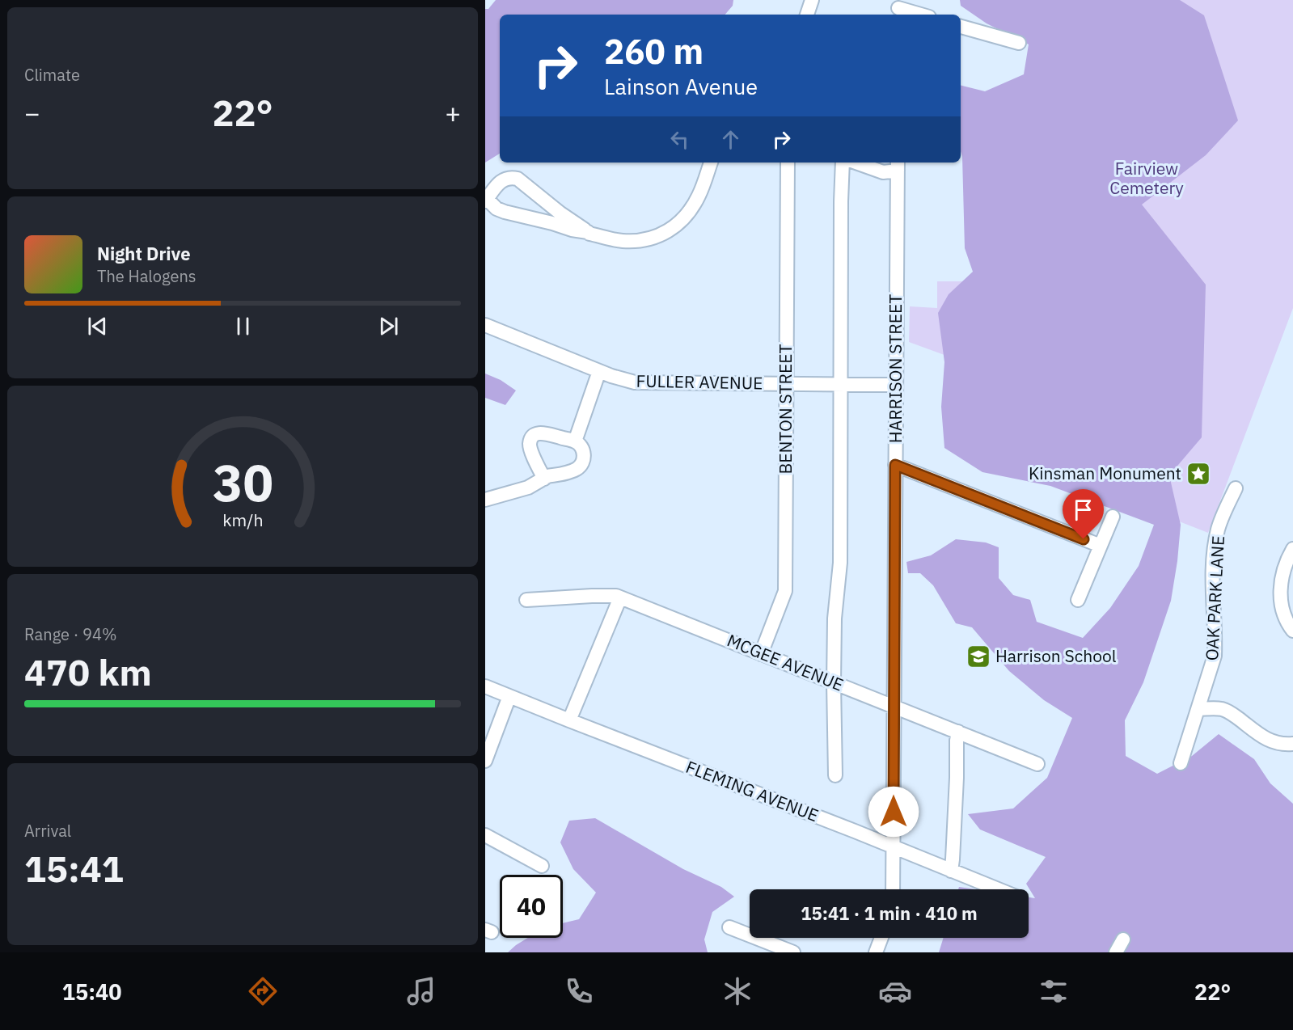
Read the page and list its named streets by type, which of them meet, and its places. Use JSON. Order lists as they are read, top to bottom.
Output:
{
  "streets": {
    "street": [
      "HARRISON STREET",
      "FULLER AVENUE",
      "BENTON STREET",
      "OAK PARK LANE",
      "MCGEE AVENUE",
      "FLEMING AVENUE"
    ]
  },
  "crossings": [
    ["HARRISON STREET", "FULLER AVENUE"],
    ["HARRISON STREET", "MCGEE AVENUE"],
    ["HARRISON STREET", "FLEMING AVENUE"],
    ["FULLER AVENUE", "BENTON STREET"],
    ["BENTON STREET", "MCGEE AVENUE"]
  ],
  "parks": ["Fairview Cemetery"],
  "places": {
    "place": ["Kinsman Monument"],
    "school or university": ["Harrison School"]
  },
  "page": {
    "tile": [
      "Climate",
      ["Range · 94%", "470 km"],
      ["Arrival", "15:41"]
    ],
    "turn": ["260 m", "Lainson Avenue"],
    "heat": ["−", "22°", "+"],
    "song": ["Night Drive", "The Halogens"],
    "limit": "40",
    "trip": "15:41 · 1 min · 410 m",
    "tabs": ["15:40", "22°"],
    "gauge": ["30", "km/h"]
  }
}
